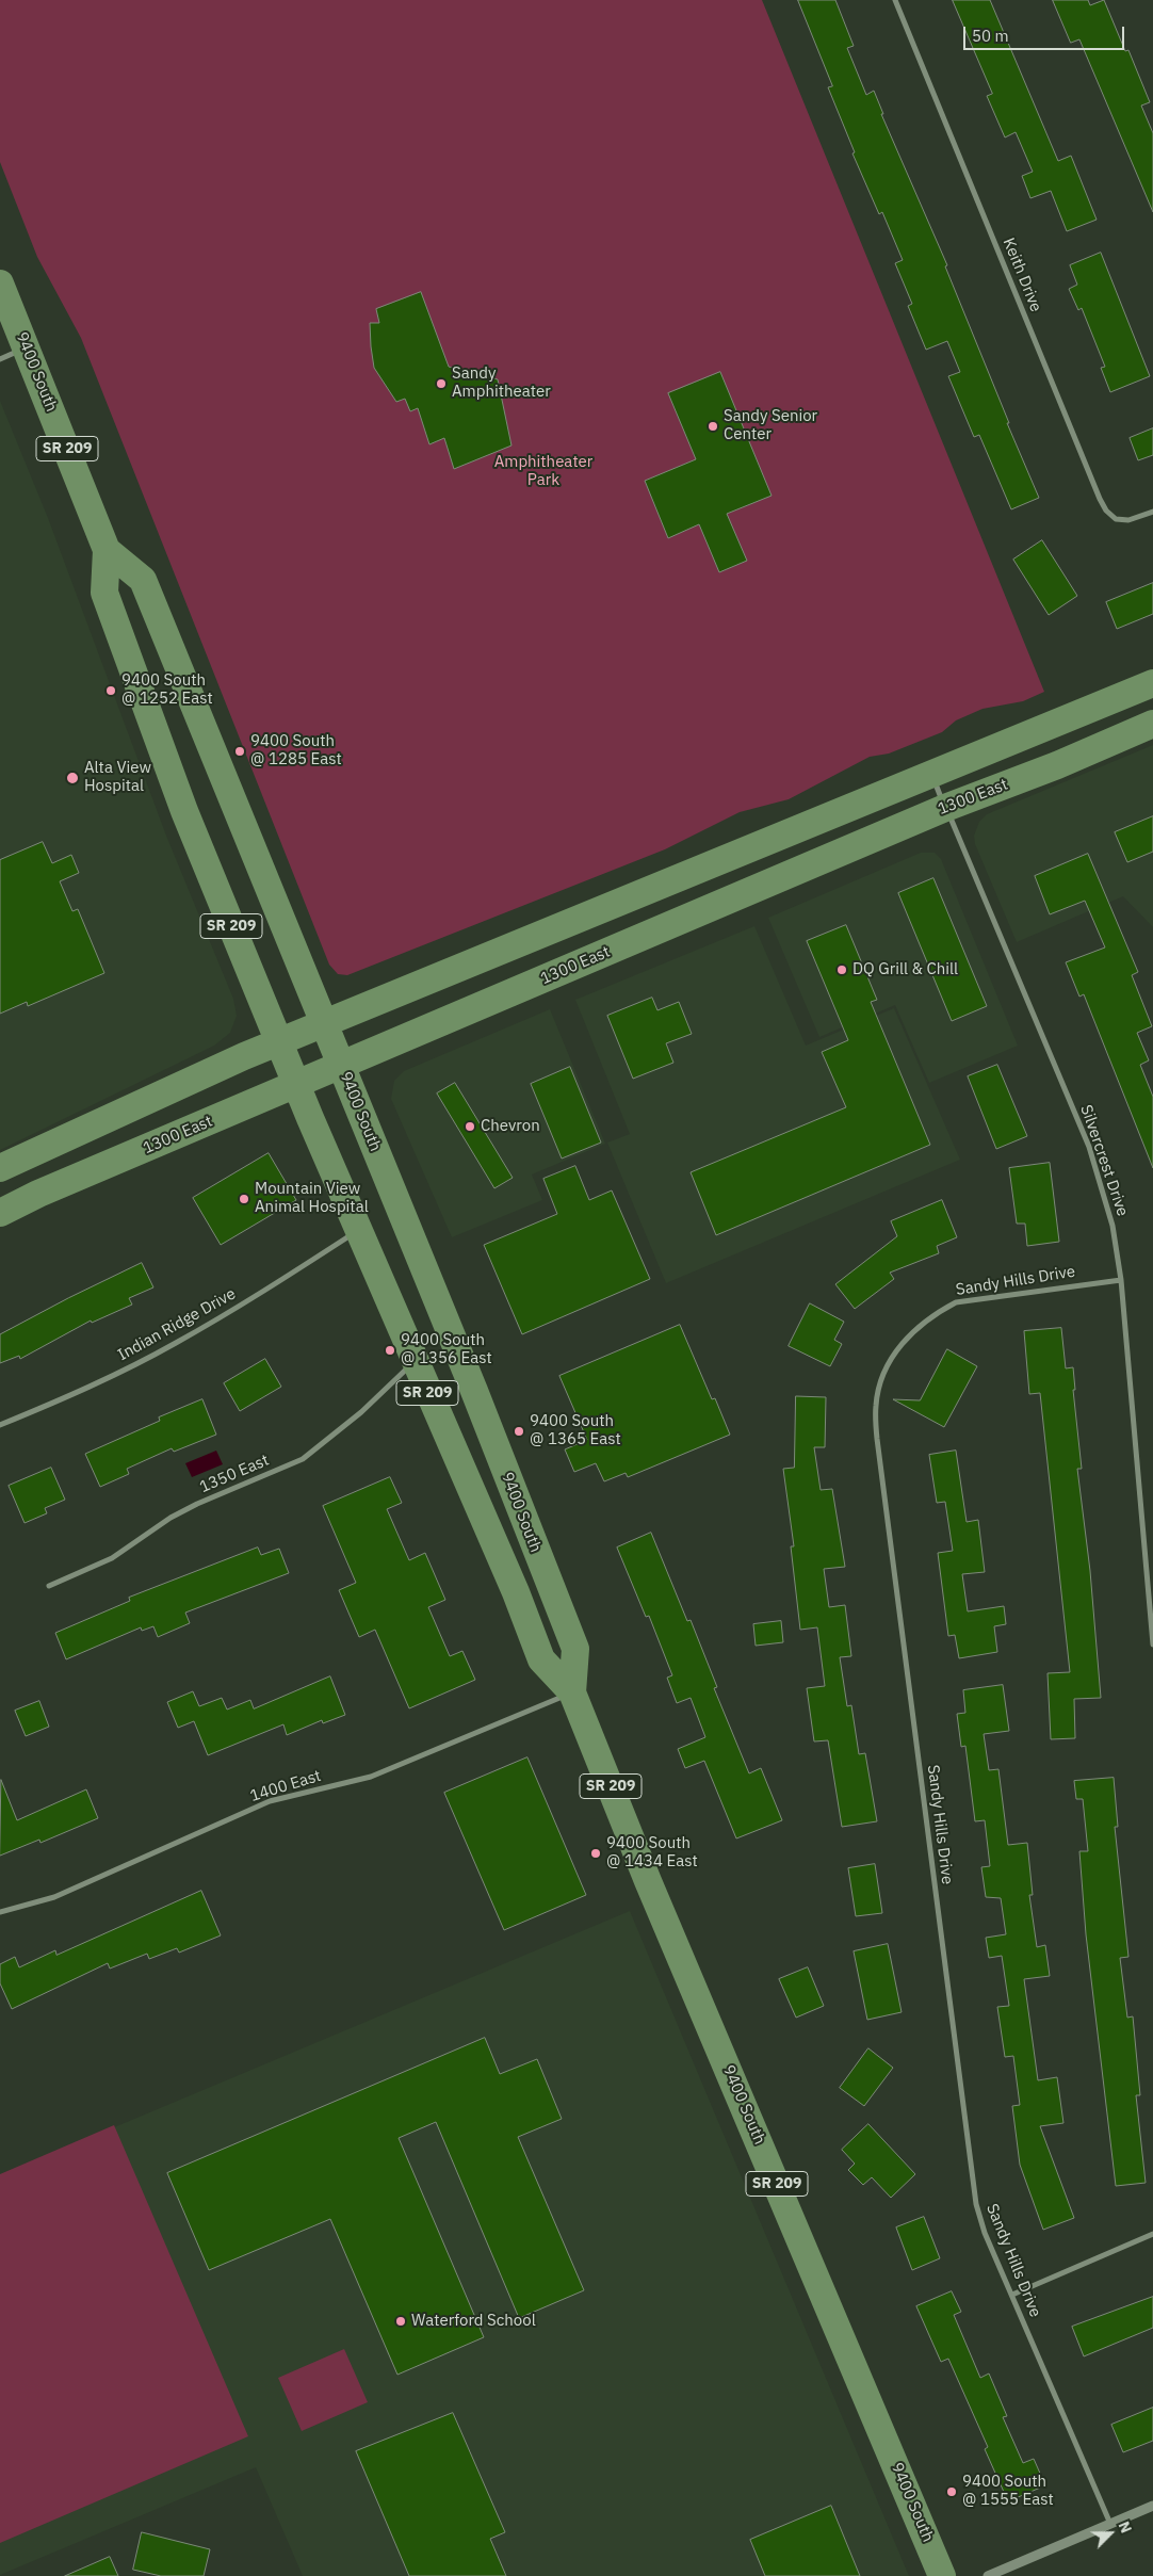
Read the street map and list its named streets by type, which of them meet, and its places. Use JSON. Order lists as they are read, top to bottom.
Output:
{
  "streets": {
    "main road": ["9400 South", "SR 209", "1300 East"],
    "street": [
      "Keith Drive",
      "Silvercrest Drive",
      "Sandy Hills Drive",
      "Indian Ridge Drive",
      "1350 East",
      "1400 East"
    ]
  },
  "crossings": [
    ["9400 South", "1300 East"],
    ["9400 South", "Indian Ridge Drive"],
    ["9400 South", "1350 East"],
    ["9400 South", "1400 East"],
    ["1300 East", "Silvercrest Drive"],
    ["Silvercrest Drive", "Sandy Hills Drive"]
  ],
  "parks": ["Amphitheater Park"],
  "places": [
    "Sandy Amphitheater",
    "Sandy Senior Center",
    "9400 South @ 1252 East",
    "9400 South @ 1285 East",
    "Alta View Hospital",
    "DQ Grill & Chill",
    "Chevron",
    "Mountain View Animal Hospital",
    "9400 South @ 1356 East",
    "9400 South @ 1365 East",
    "9400 South @ 1434 East",
    "Waterford School",
    "9400 South @ 1555 East"
  ],
  "scale_bar": "50 m",
  "north": "top right"
}
